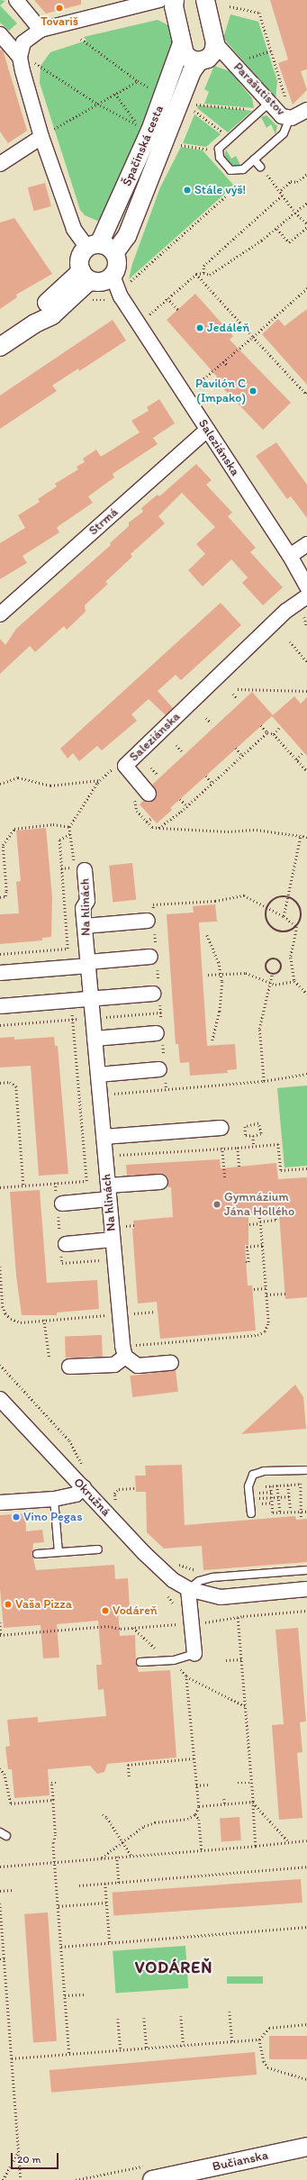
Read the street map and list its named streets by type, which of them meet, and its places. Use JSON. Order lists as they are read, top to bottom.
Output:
{
  "streets": {
    "street": [
      "Parašutistov",
      "Špačinská cesta",
      "Saleziánska",
      "Strmá",
      "Na hlinách",
      "Okružná",
      "Bučianska"
    ]
  },
  "crossings": [
    ["Parašutistov", "Špačinská cesta"],
    ["Špačinská cesta", "Saleziánska"],
    ["Saleziánska", "Strmá"]
  ],
  "districts": ["VODÁREŇ"],
  "places": [
    "Tovariš",
    "Stále výš!",
    "Jedáleň",
    "Pavilón C (Impako)",
    "Gymnázium Jána Hollého",
    "Vino Pegas",
    "Vaša Pizza",
    "Vodáreň"
  ],
  "scale_bar": "20 m"
}
